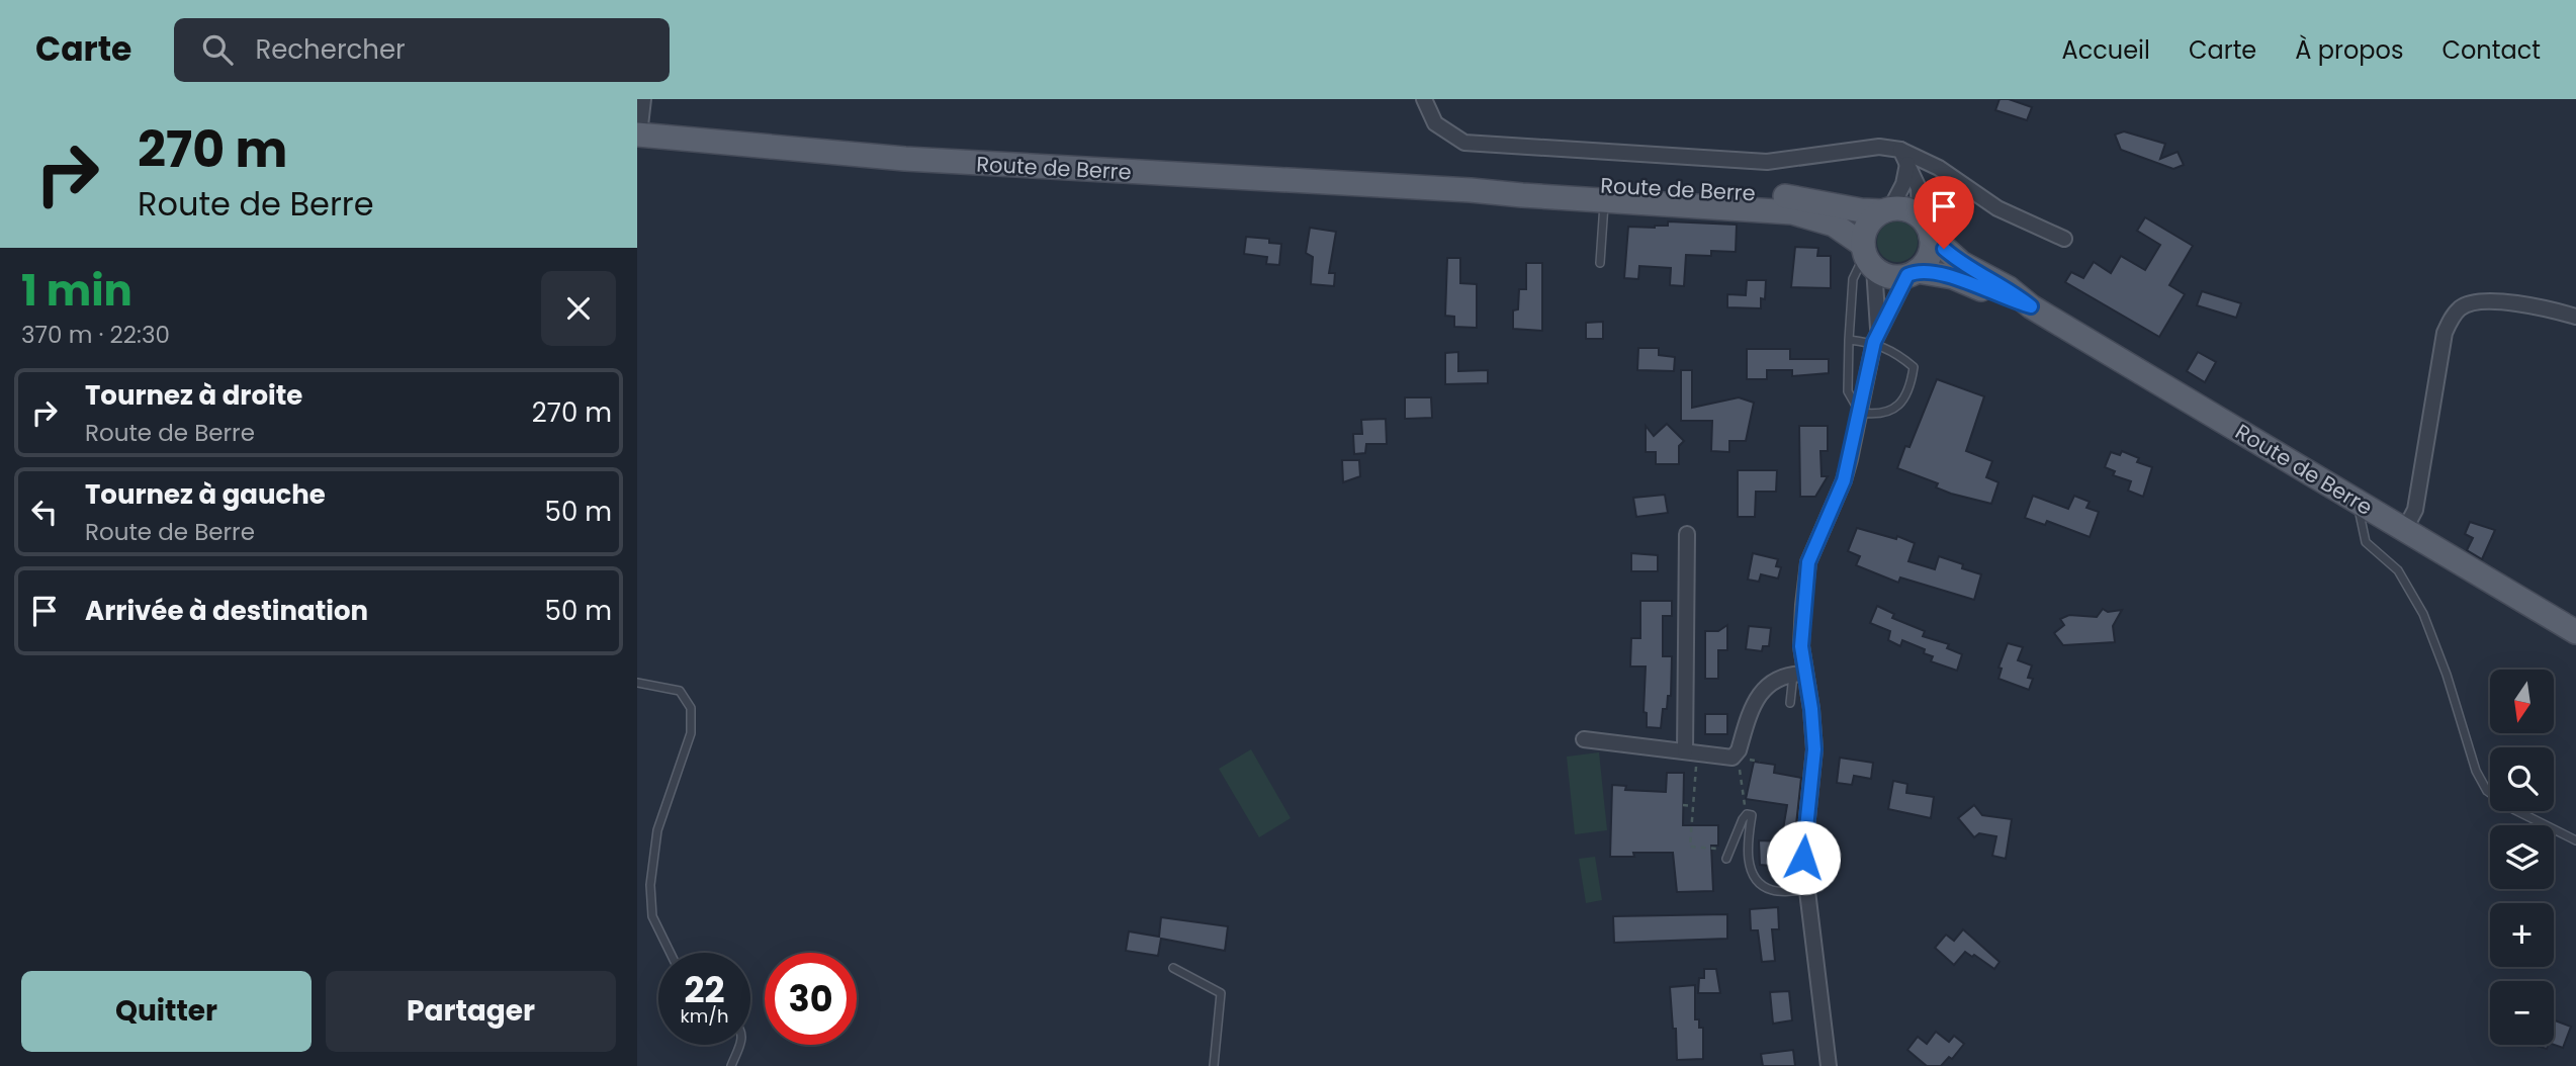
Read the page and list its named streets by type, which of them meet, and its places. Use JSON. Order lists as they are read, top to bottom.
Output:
{
  "streets": {
    "main road": ["Route de Berre"]
  },
  "north": "bottom",
  "page": {
    "header": "Carte",
    "search": "Rechercher",
    "nav": [
      "Accueil",
      "Carte",
      "À propos",
      "Contact"
    ],
    "turn": ["270 m", "Route de Berre"],
    "heading": ["1 min", "370 m · 22:30"],
    "list": [
      {
        "name": "Tournez à droite",
        "note": "Route de Berre",
        "value": "270 m"
      },
      {
        "name": "Tournez à gauche",
        "note": "Route de Berre",
        "value": "50 m"
      },
      {
        "name": "Arrivée à destination",
        "value": "50 m"
      }
    ],
    "map_buttons": ["+", "−"],
    "speed": "22 km/h",
    "limit": "30",
    "buttons": ["Quitter", "Partager"]
  }
}
